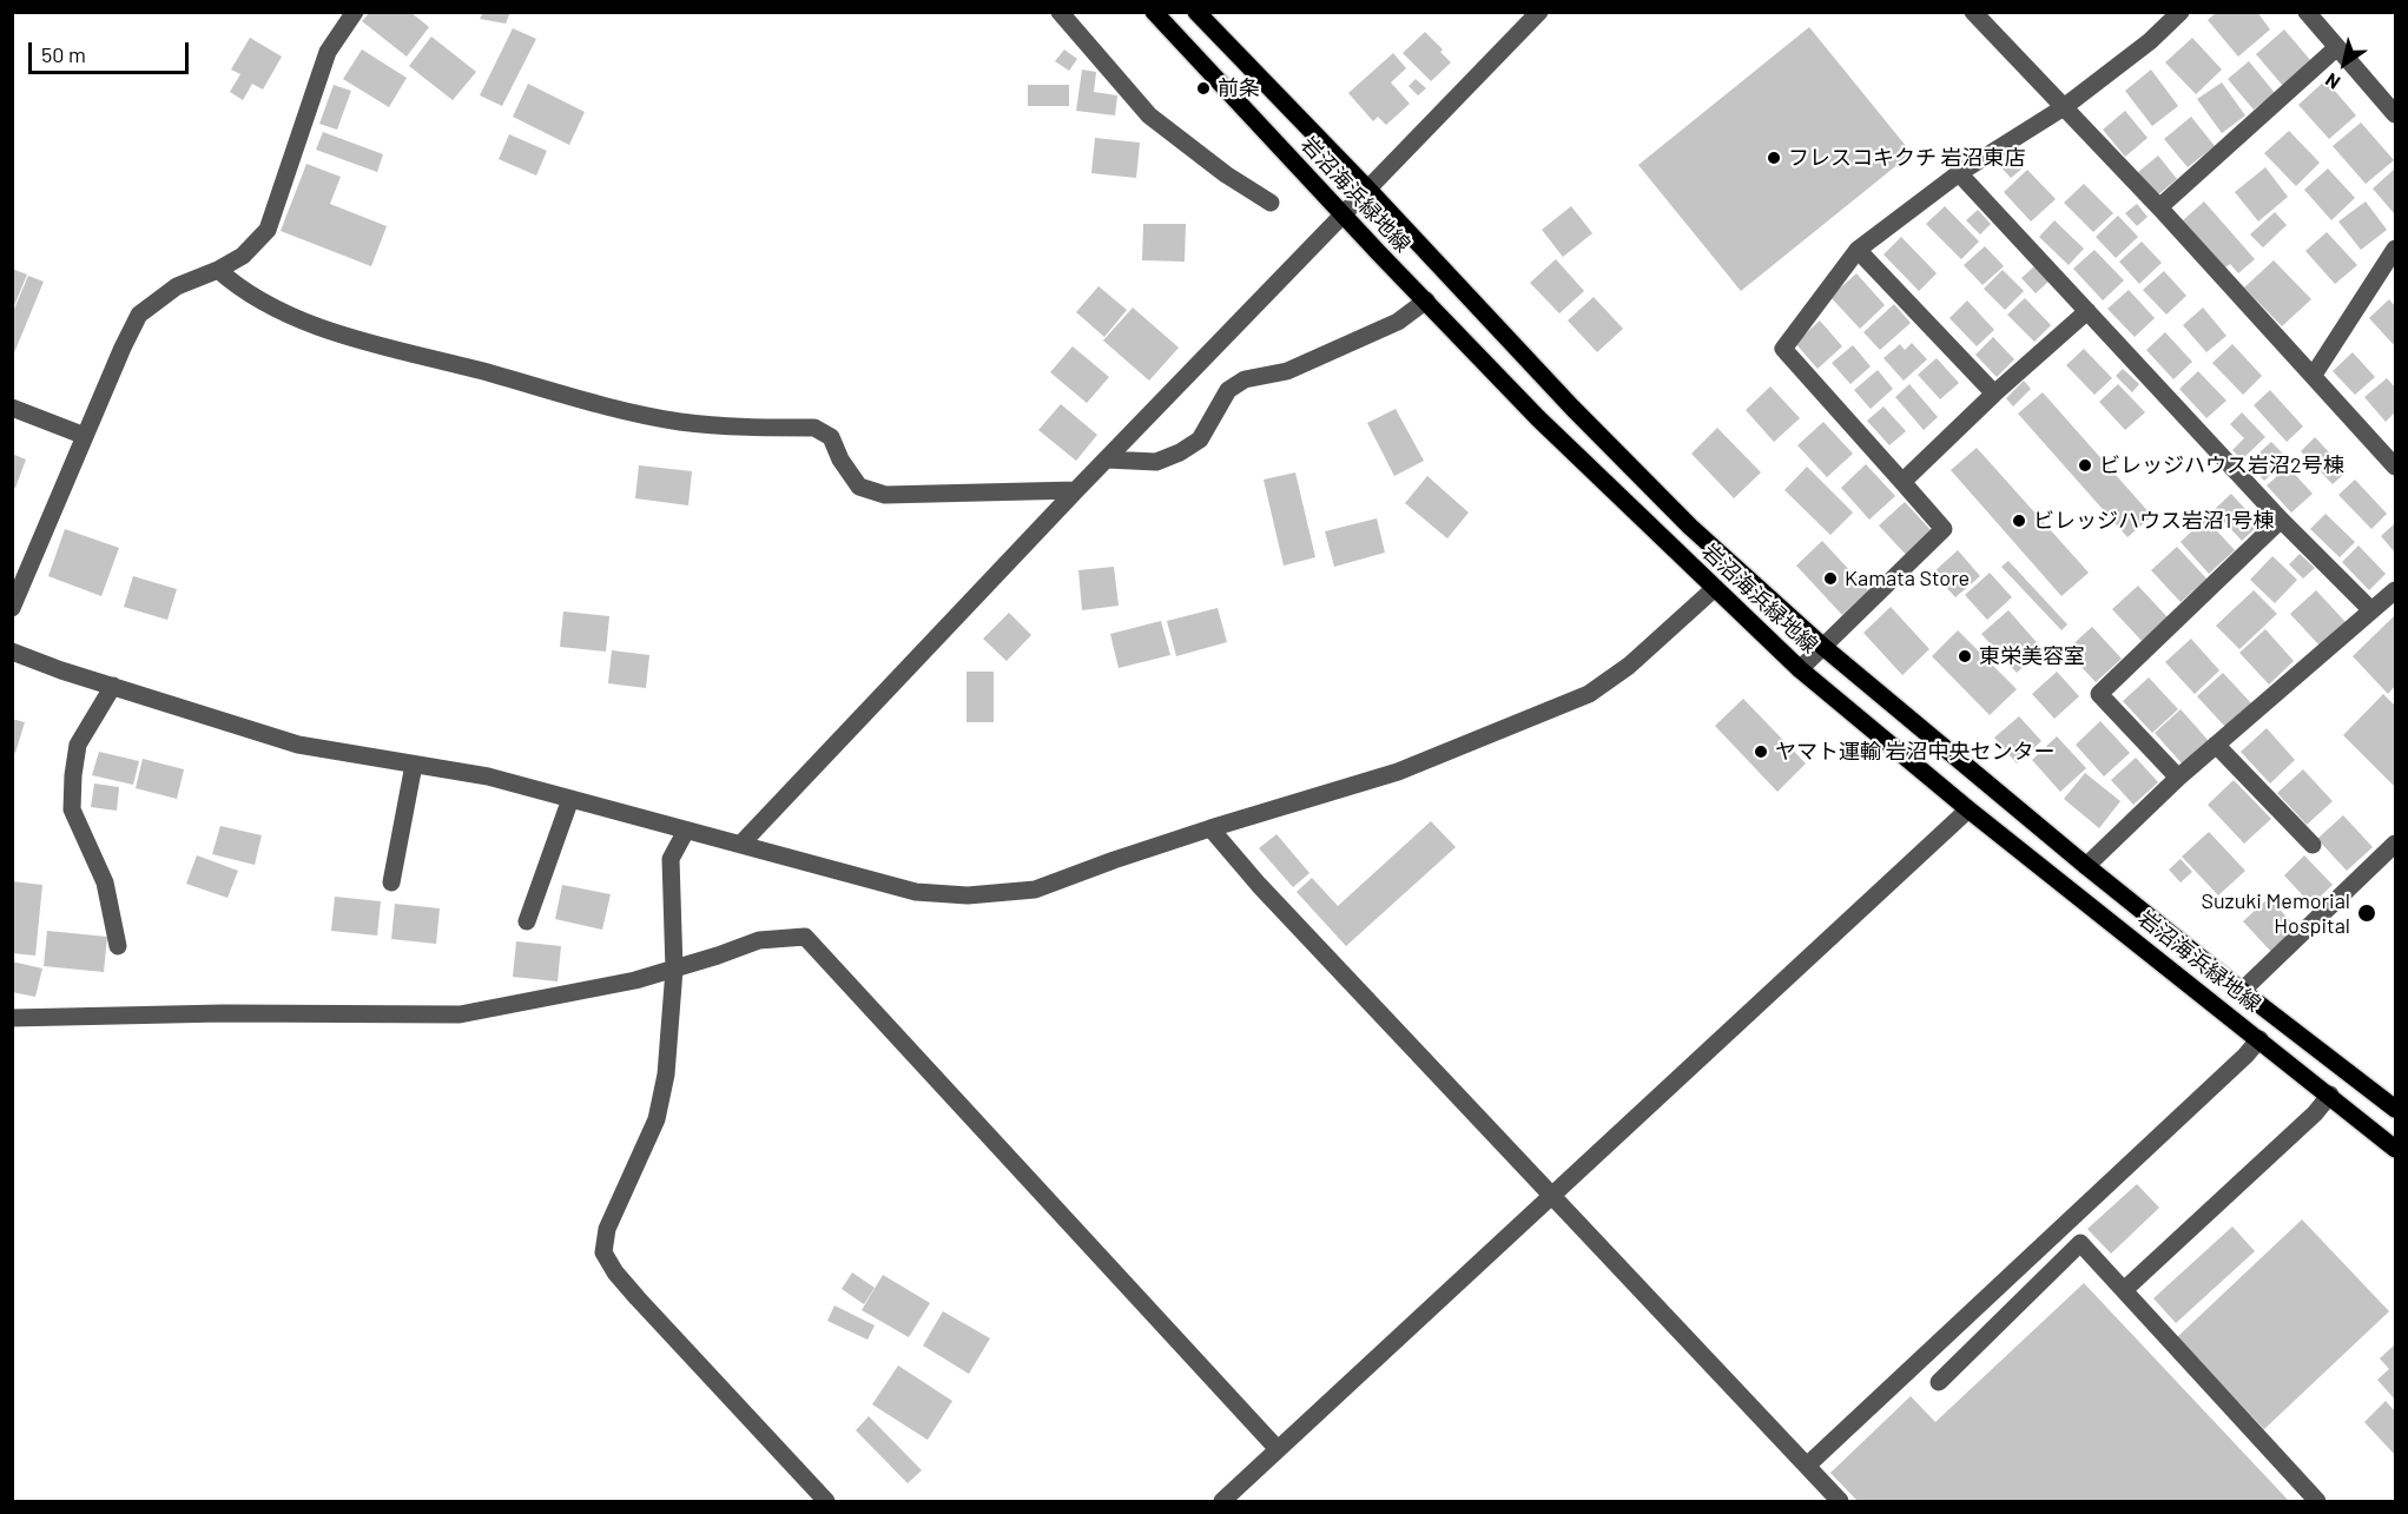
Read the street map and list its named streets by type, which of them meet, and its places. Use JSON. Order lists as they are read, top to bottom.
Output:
{
  "streets": {
    "main road": ["岩沼海浜緑地線"]
  },
  "places": [
    "前条",
    "フレスコキクチ 岩沼東店",
    "ビレッジハウス岩沼2号棟",
    "ビレッジハウス岩沼1号棟",
    "Kamata Store",
    "東栄美容室",
    "ヤマト運輸 岩沼中央センター",
    "Suzuki Memorial Hospital"
  ],
  "scale_bar": "50 m",
  "north": "bottom left"
}
